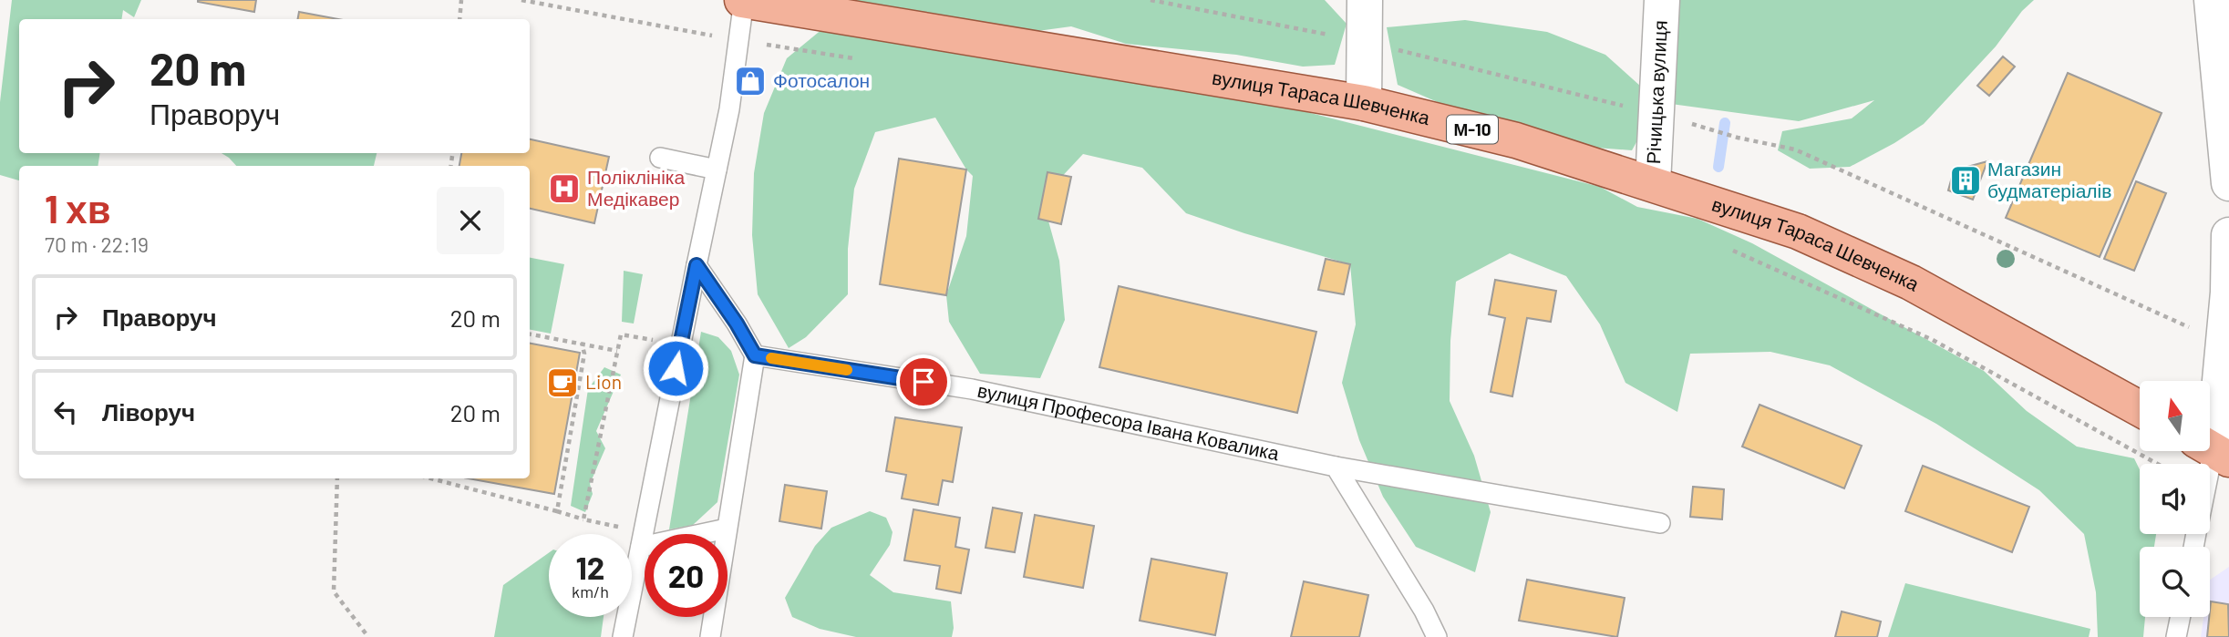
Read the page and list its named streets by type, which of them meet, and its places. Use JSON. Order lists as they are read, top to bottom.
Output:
{
  "streets": {
    "main road": ["вулиця Тараса Шевченка", "М-10"],
    "street": ["Річицька вулиця"],
    "lane": ["вулиця Професора Івана Ковалика"]
  },
  "crossings": [
    ["Річицька вулиця", "вулиця Тараса Шевченка"]
  ],
  "places": {
    "shop": ["Фотосалон"],
    "building": ["Магазин будматеріалів"],
    "hospital": ["Поліклініка Медікавер"],
    "cafe": ["Lion"]
  },
  "north": "top",
  "page": {
    "turn": ["20 m", "Праворуч"],
    "heading": ["1 хв", "70 m · 22:19"],
    "list": [
      {
        "name": "Праворуч",
        "value": "20 m"
      },
      {
        "name": "Ліворуч",
        "value": "20 m"
      }
    ],
    "speed": "12 km/h",
    "limit": "20"
  }
}
